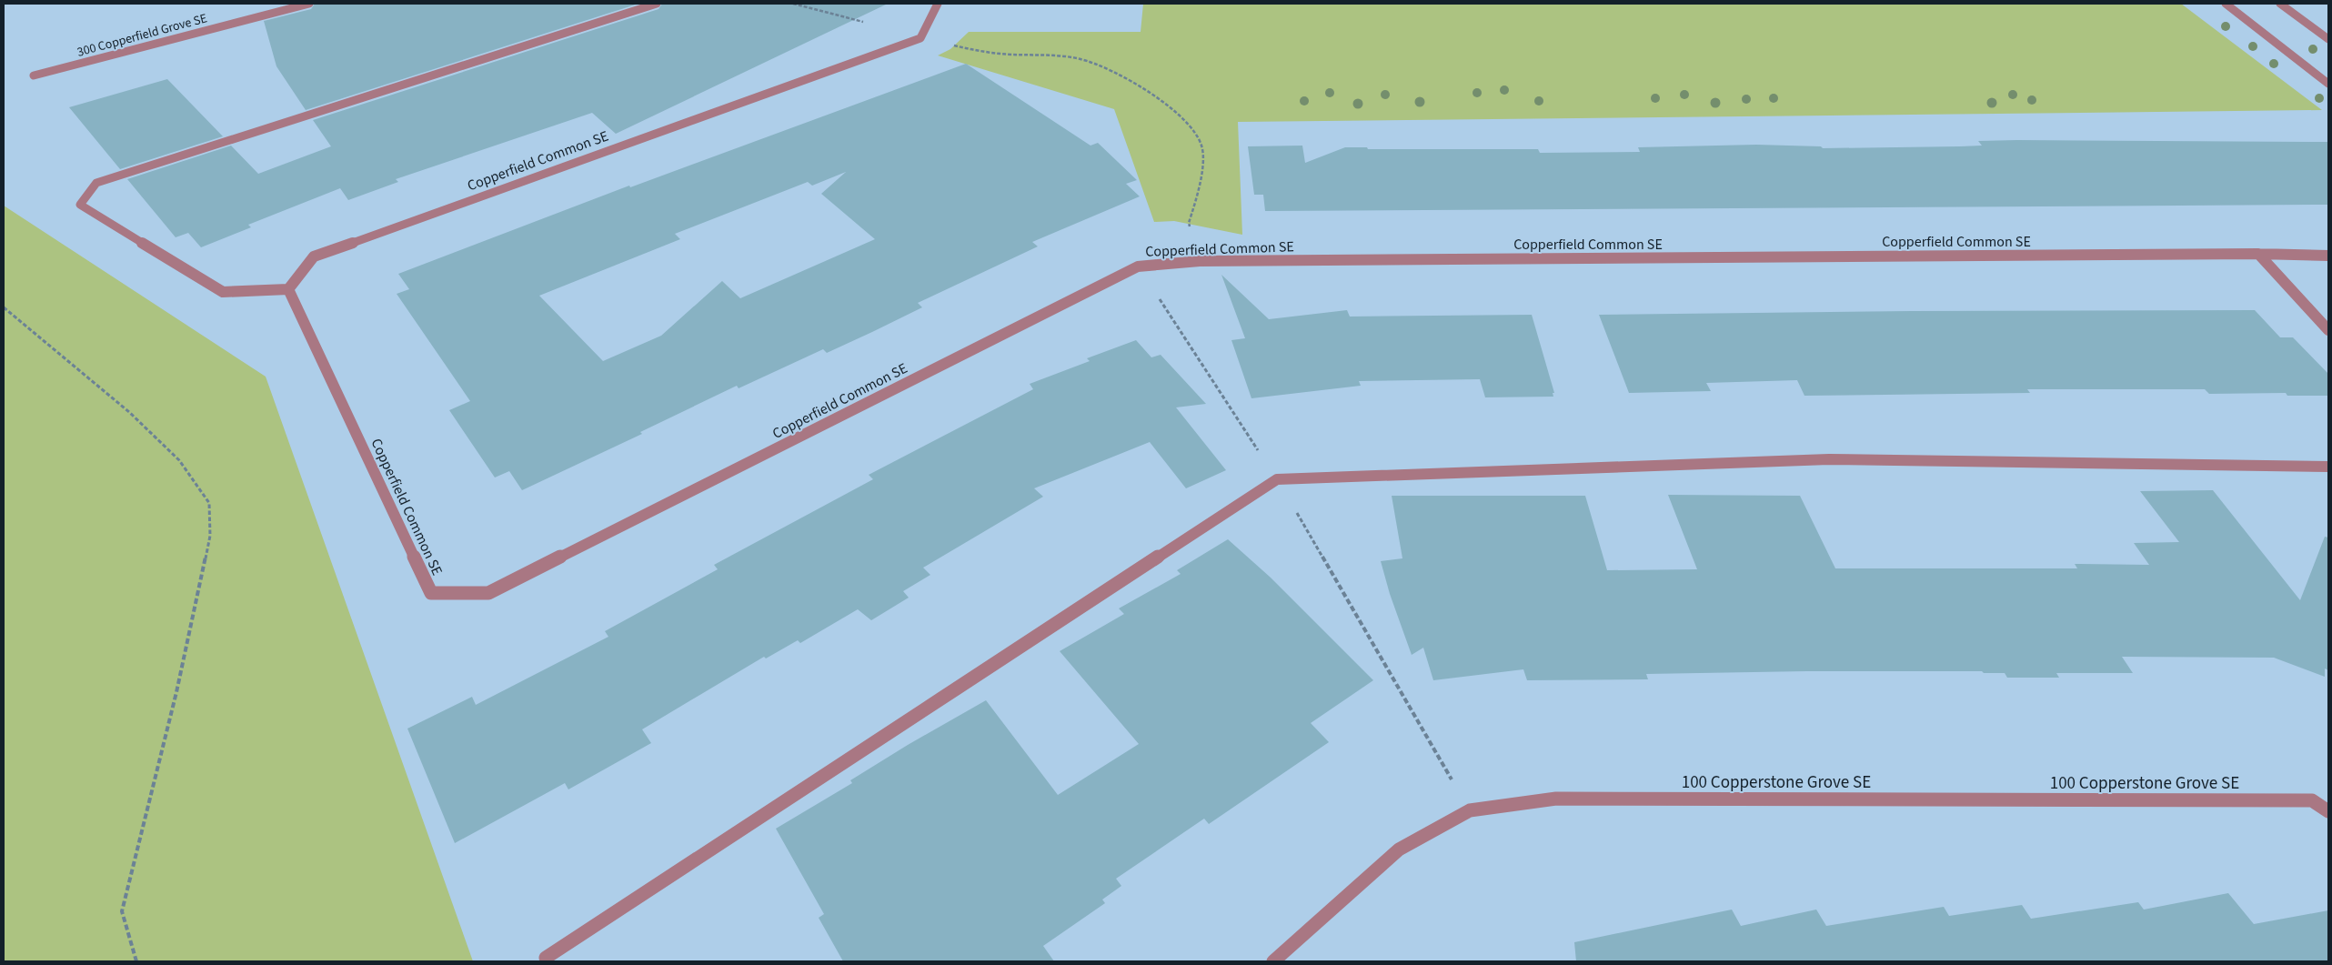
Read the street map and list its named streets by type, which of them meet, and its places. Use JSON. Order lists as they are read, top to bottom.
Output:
{
  "streets": {
    "street": ["300 Copperfield Grove SE", "Copperfield Common SE", "100 Copperstone Grove SE"]
  }
}
